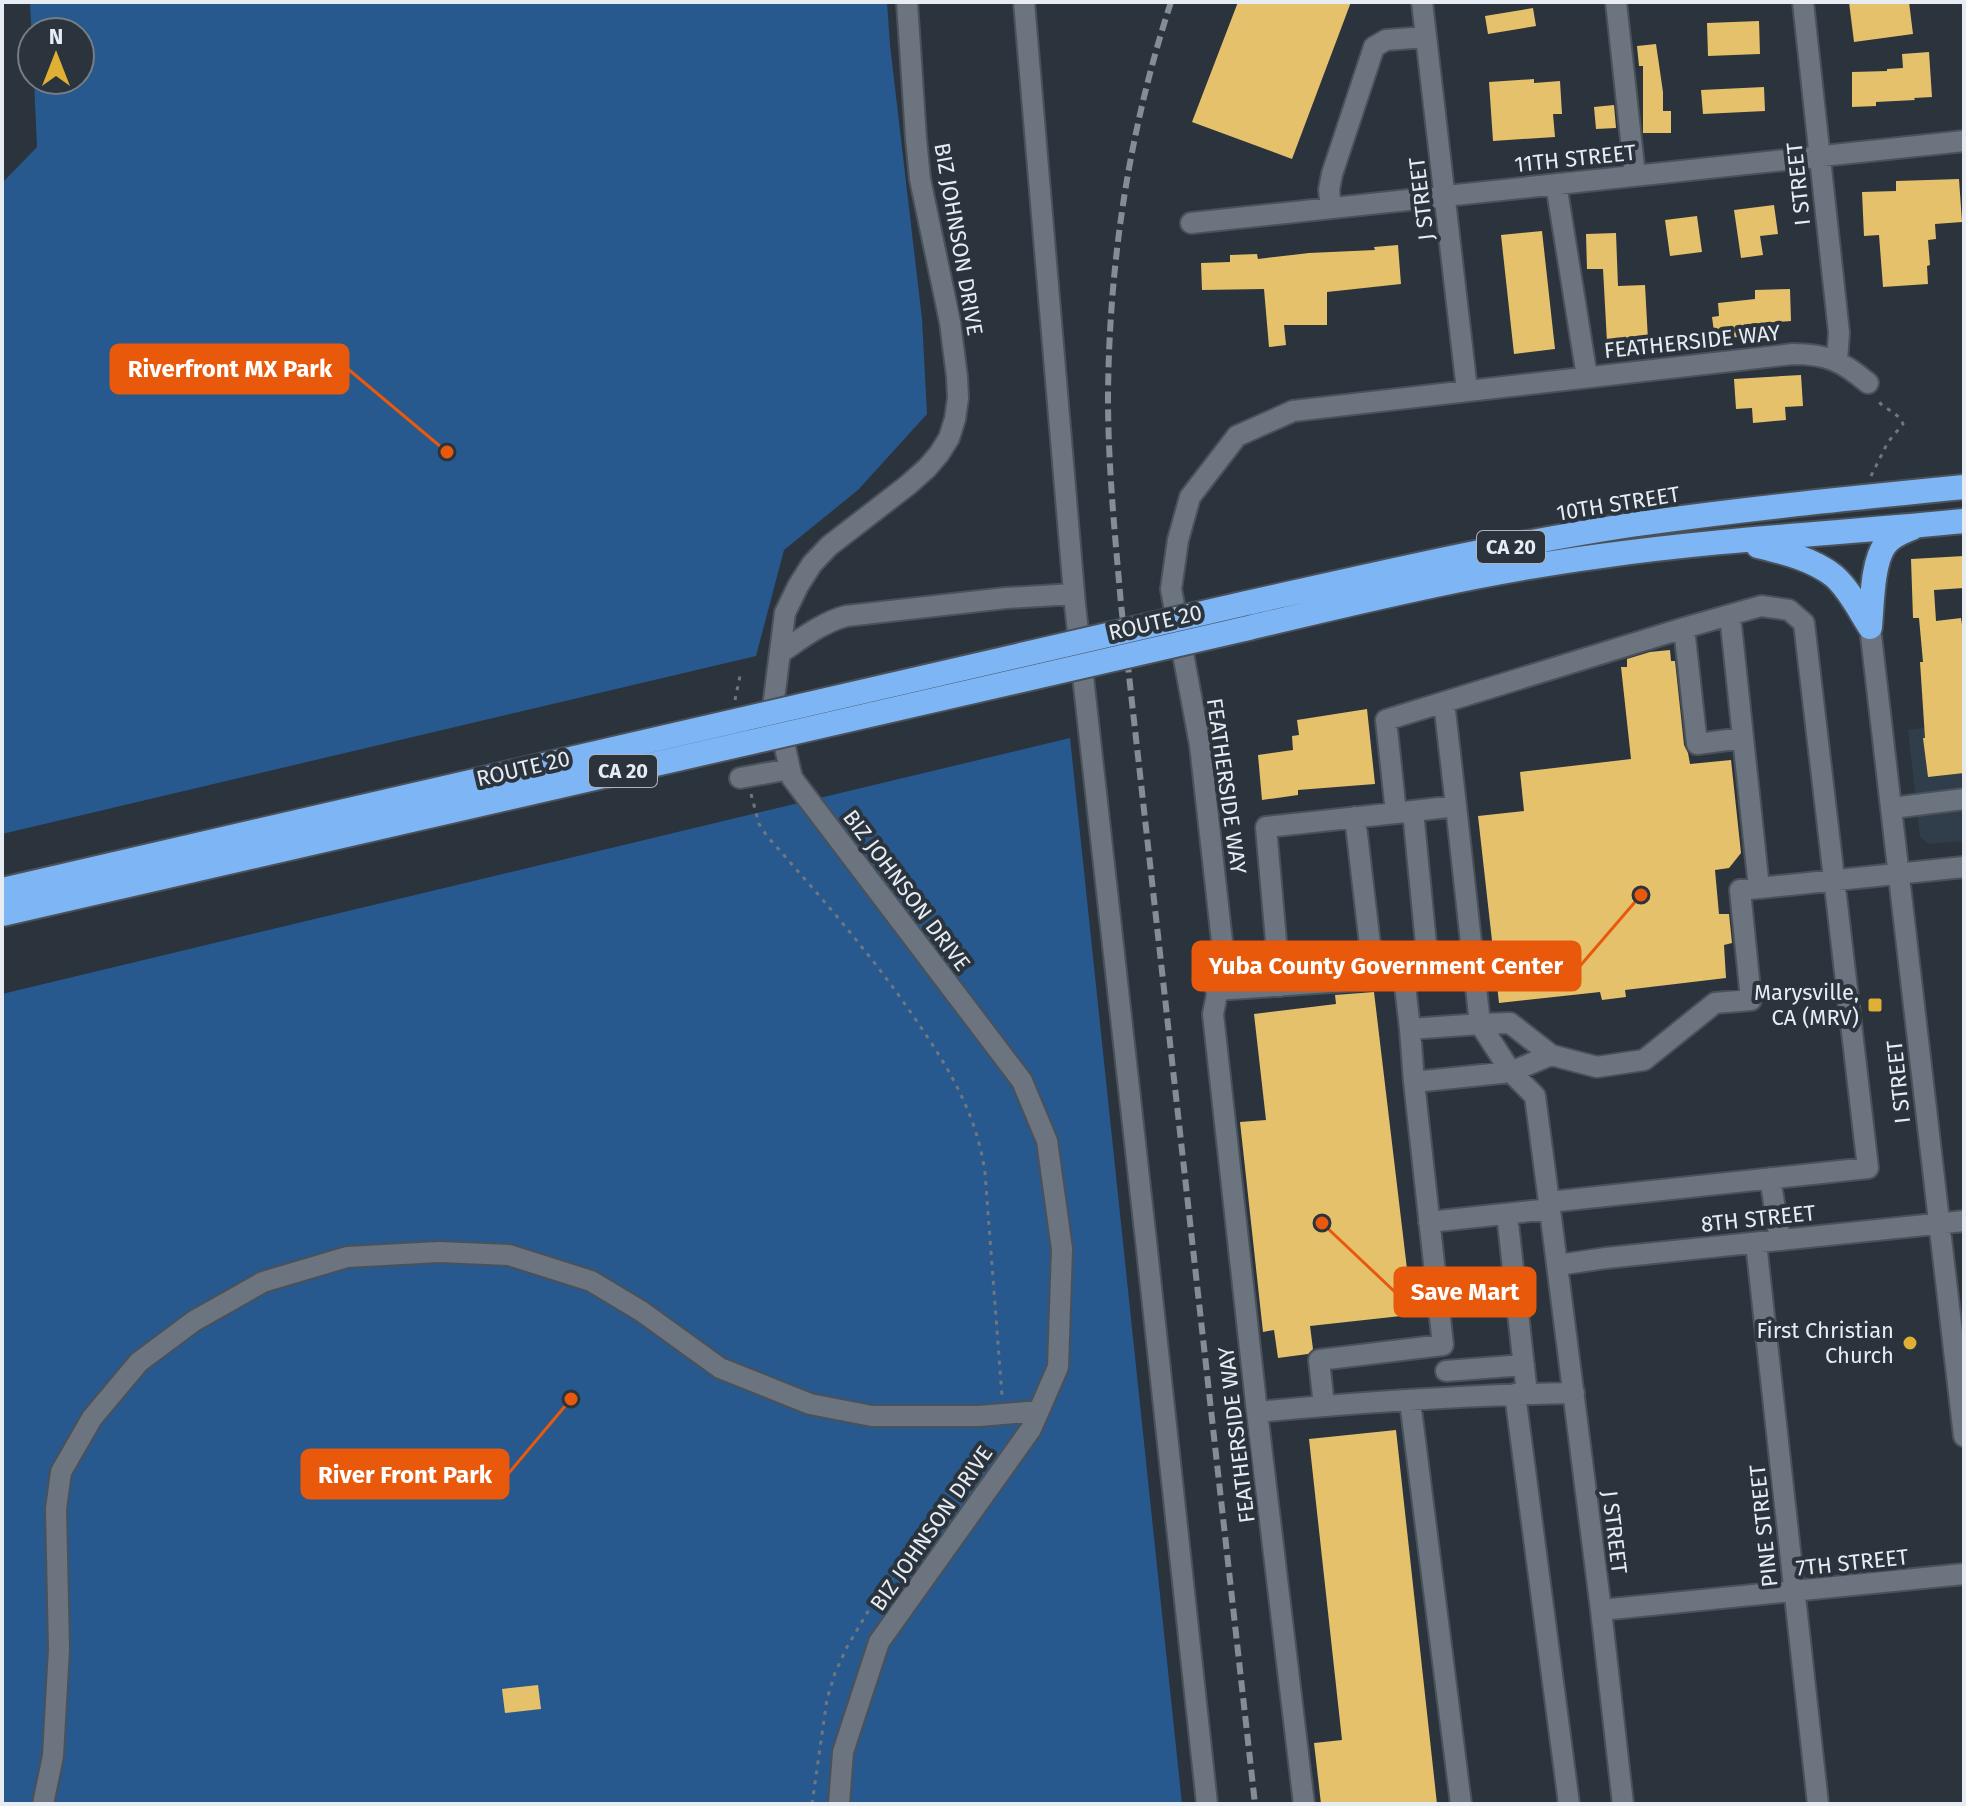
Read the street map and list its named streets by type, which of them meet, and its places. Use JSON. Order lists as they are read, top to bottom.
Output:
{
  "streets": {
    "highway": ["10TH STREET", "CA 20", "ROUTE 20"],
    "street": [
      "11TH STREET",
      "I STREET",
      "J STREET",
      "BIZ JOHNSON DRIVE",
      "FEATHERSIDE WAY",
      "8TH STREET",
      "PINE STREET",
      "7TH STREET"
    ]
  },
  "crossings": [
    ["11TH STREET", "I STREET"],
    ["11TH STREET", "J STREET"],
    ["I STREET", "FEATHERSIDE WAY"],
    ["I STREET", "8TH STREET"],
    ["J STREET", "FEATHERSIDE WAY"],
    ["J STREET", "8TH STREET"],
    ["J STREET", "7TH STREET"],
    ["10TH STREET", "CA 20"],
    ["10TH STREET", "ROUTE 20"],
    ["CA 20", "ROUTE 20"],
    ["8TH STREET", "PINE STREET"],
    ["PINE STREET", "7TH STREET"]
  ],
  "places": {
    "other": [
      "Riverfront MX Park",
      "Yuba County Government Center",
      "Save Mart",
      "First Christian Church",
      "River Front Park"
    ],
    "transit": ["Marysville, CA (MRV)"]
  },
  "north": "top"
}
